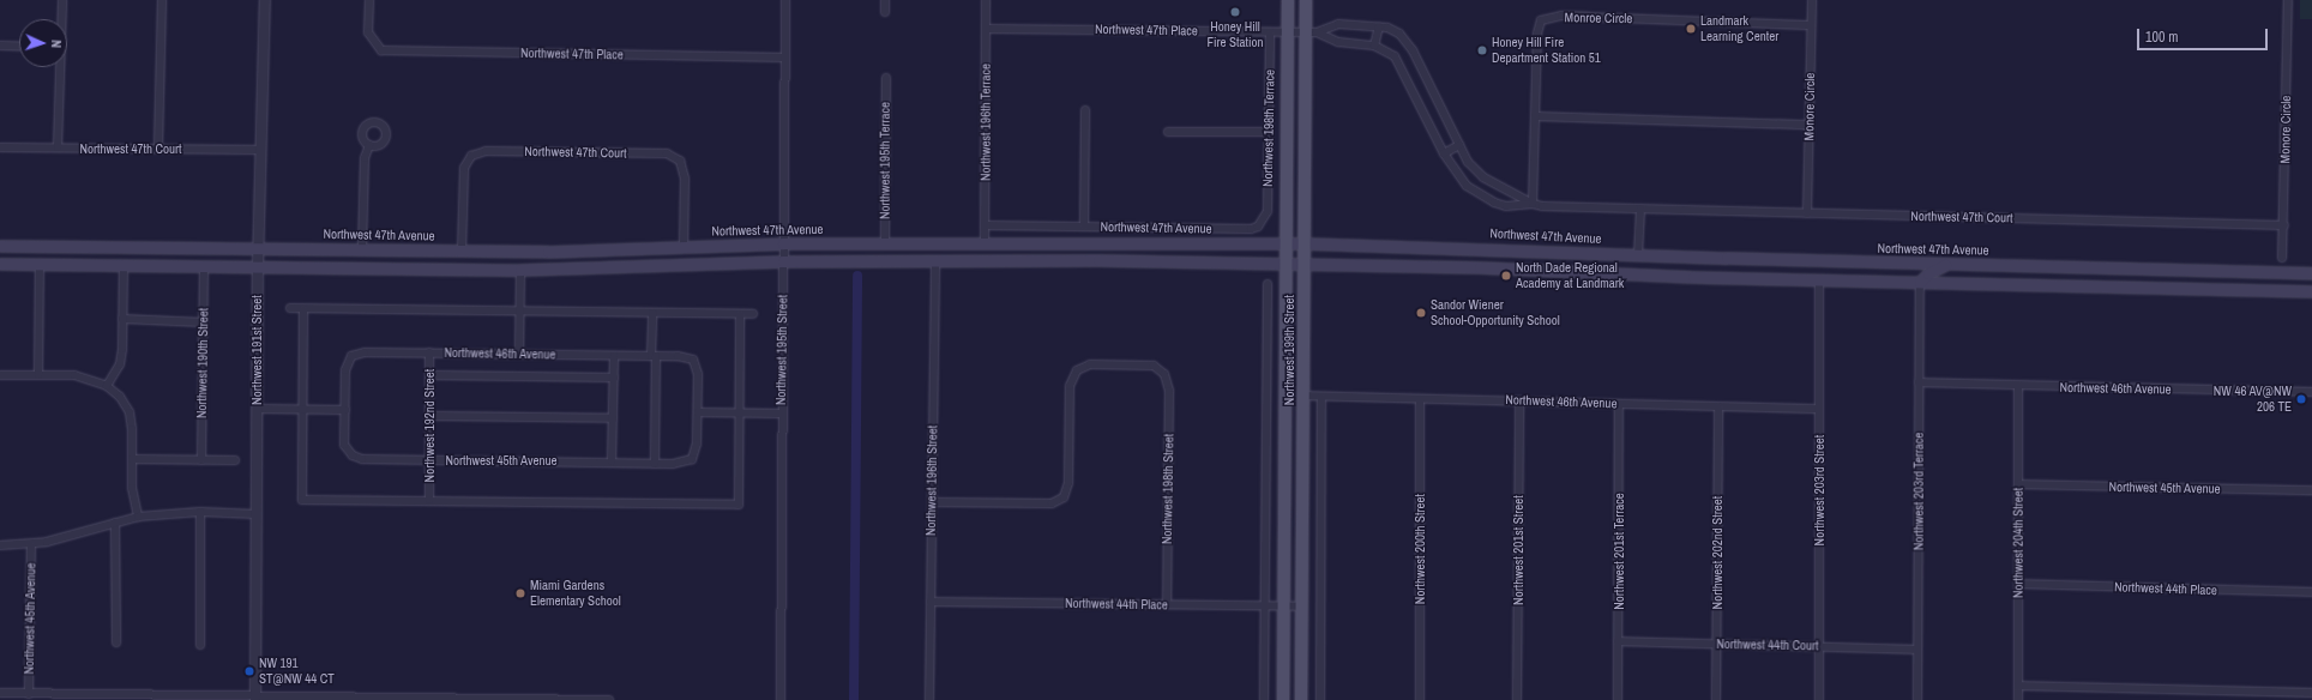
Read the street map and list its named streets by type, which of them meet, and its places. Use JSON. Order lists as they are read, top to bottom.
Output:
{
  "streets": {
    "main road": ["Northwest 47th Avenue", "Northwest 199th Street"],
    "street": [
      "Monroe Circle",
      "Northwest 47th Place",
      "Monore Circle",
      "Northwest 196th Terrace",
      "Northwest 198th Terrace",
      "Northwest 47th Court",
      "Northwest 195th Terrace",
      "Northwest 191st Street",
      "Northwest 195th Street",
      "Northwest 46th Avenue",
      "Northwest 190th Street",
      "Northwest 192nd Street",
      "Northwest 45th Avenue",
      "Northwest 196th Street",
      "Northwest 198th Street",
      "Northwest 203rd Street",
      "Northwest 203rd Terrace",
      "Northwest 204th Street",
      "Northwest 200th Street",
      "Northwest 201st Street",
      "Northwest 201st Terrace",
      "Northwest 202nd Street",
      "Northwest 44th Place",
      "Northwest 44th Court"
    ]
  },
  "crossings": [
    ["Monroe Circle", "Monore Circle"],
    ["Monroe Circle", "Northwest 47th Court"],
    ["Northwest 47th Place", "Northwest 196th Terrace"],
    ["Northwest 47th Place", "Northwest 198th Terrace"],
    ["Northwest 47th Place", "Northwest 195th Street"],
    ["Northwest 47th Place", "Northwest 199th Street"],
    ["Monore Circle", "Northwest 47th Court"],
    ["Northwest 196th Terrace", "Northwest 47th Avenue"],
    ["Northwest 198th Terrace", "Northwest 47th Avenue"],
    ["Northwest 47th Court", "Northwest 47th Avenue"],
    ["Northwest 47th Court", "Northwest 191st Street"],
    ["Northwest 195th Terrace", "Northwest 47th Avenue"],
    ["Northwest 47th Avenue", "Northwest 191st Street"],
    ["Northwest 47th Avenue", "Northwest 195th Street"],
    ["Northwest 47th Avenue", "Northwest 199th Street"],
    ["Northwest 191st Street", "Northwest 45th Avenue"],
    ["Northwest 199th Street", "Northwest 46th Avenue"],
    ["Northwest 199th Street", "Northwest 44th Place"],
    ["Northwest 46th Avenue", "Northwest 192nd Street"],
    ["Northwest 46th Avenue", "Northwest 45th Avenue"],
    ["Northwest 46th Avenue", "Northwest 203rd Street"],
    ["Northwest 46th Avenue", "Northwest 203rd Terrace"],
    ["Northwest 46th Avenue", "Northwest 204th Street"],
    ["Northwest 46th Avenue", "Northwest 200th Street"],
    ["Northwest 46th Avenue", "Northwest 201st Street"],
    ["Northwest 46th Avenue", "Northwest 201st Terrace"],
    ["Northwest 46th Avenue", "Northwest 202nd Street"],
    ["Northwest 192nd Street", "Northwest 45th Avenue"],
    ["Northwest 45th Avenue", "Northwest 204th Street"],
    ["Northwest 196th Street", "Northwest 198th Street"],
    ["Northwest 196th Street", "Northwest 44th Place"],
    ["Northwest 198th Street", "Northwest 44th Place"],
    ["Northwest 203rd Street", "Northwest 44th Court"],
    ["Northwest 203rd Terrace", "Northwest 44th Court"],
    ["Northwest 204th Street", "Northwest 44th Place"],
    ["Northwest 201st Terrace", "Northwest 44th Court"],
    ["Northwest 202nd Street", "Northwest 44th Court"]
  ],
  "places": [
    "Honey Hill Fire Station",
    "Landmark Learning Center",
    "Honey Hill Fire Department Station 51",
    "North Dade Regional Academy at Landmark",
    "Sandor Wiener School-Opportunity School",
    "NW 46 AV@NW 206 TE",
    "Miami Gardens Elementary School",
    "NW 191 ST@NW 44 CT"
  ],
  "scale_bar": "100 m",
  "north": "right"
}
